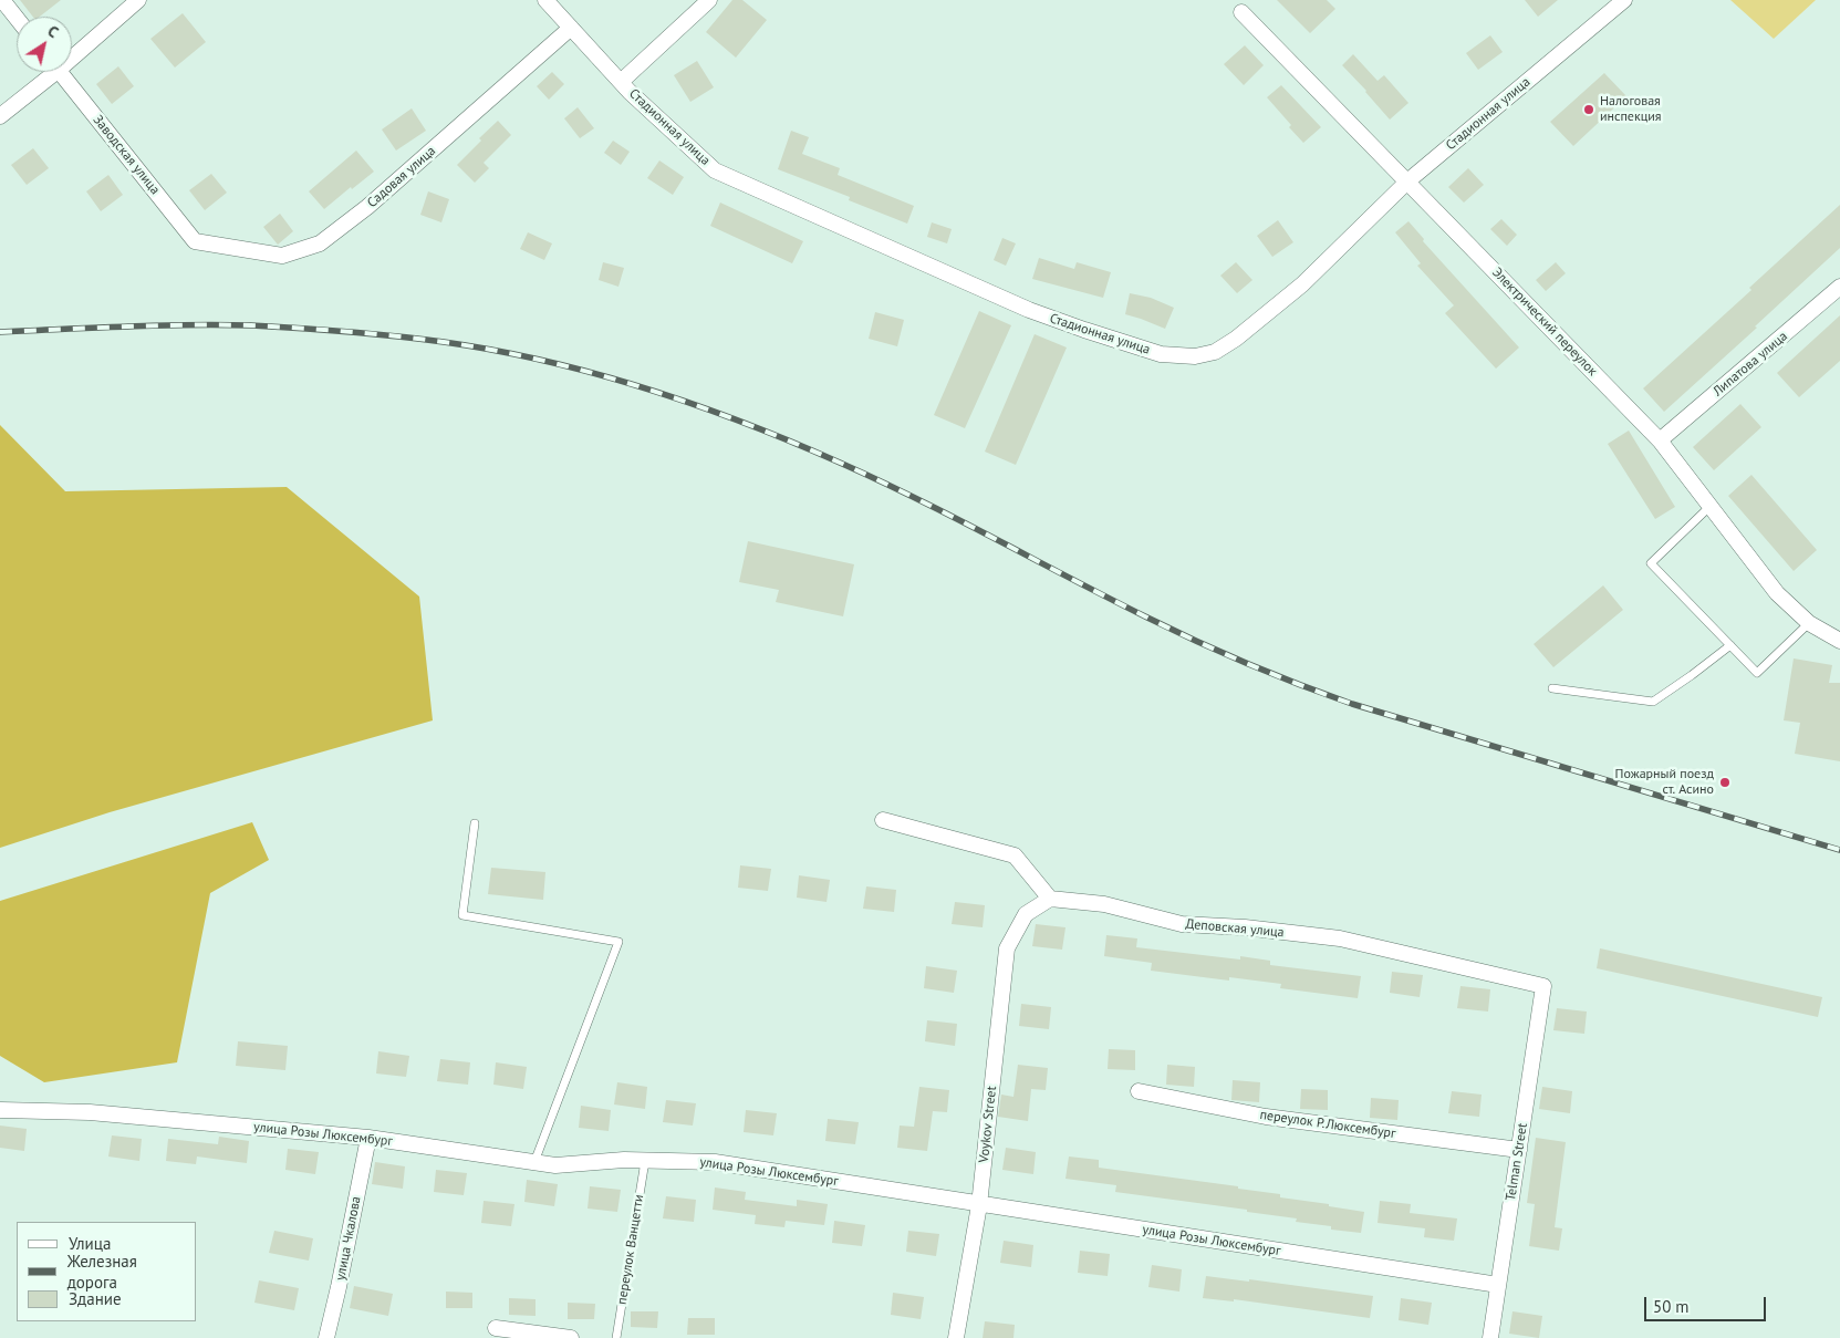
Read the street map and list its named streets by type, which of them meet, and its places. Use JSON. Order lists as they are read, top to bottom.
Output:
{
  "streets": {
    "street": [
      "Стадионная улица",
      "Заводская улица",
      "Садовая улица",
      "Электрический переулок",
      "Липатова улица",
      "Деповская улица",
      "Voykov Street",
      "переулок Р.Люксембург",
      "улица Розы Люксембург",
      "Telman Street",
      "улица Чкалова"
    ],
    "lane": ["переулок Ванцетти"]
  },
  "crossings": [
    ["Стадионная улица", "Садовая улица"],
    ["Стадионная улица", "Электрический переулок"],
    ["Заводская улица", "Садовая улица"],
    ["Электрический переулок", "Липатова улица"],
    ["Деповская улица", "Voykov Street"],
    ["Деповская улица", "Telman Street"],
    ["Voykov Street", "улица Розы Люксембург"],
    ["переулок Р.Люксембург", "Telman Street"],
    ["улица Розы Люксембург", "Telman Street"],
    ["улица Розы Люксембург", "улица Чкалова"],
    ["улица Розы Люксембург", "переулок Ванцетти"]
  ],
  "places": ["Налоговая инспекция", "Пожарный поезд ст. Асино"],
  "legend": ["Улица", "Железная дорога", "Здание"],
  "scale_bar": "50 m",
  "north": "top right"
}
